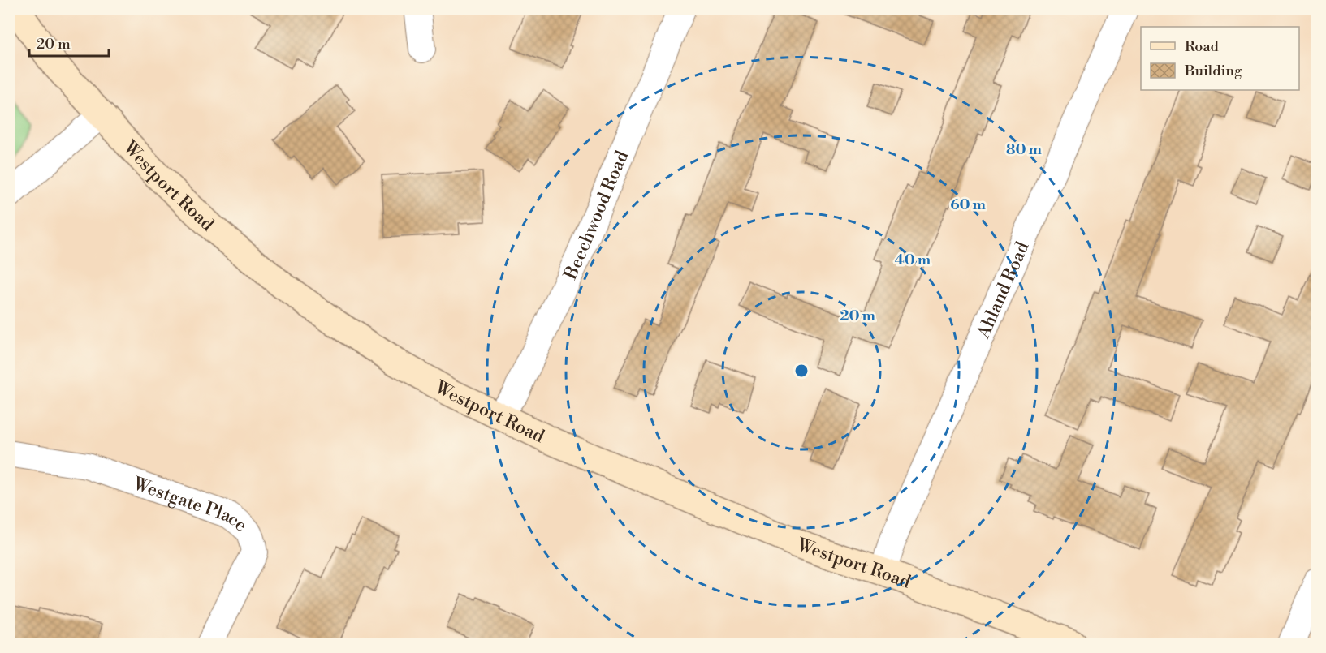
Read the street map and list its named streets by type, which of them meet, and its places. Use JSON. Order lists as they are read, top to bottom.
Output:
{
  "streets": {
    "main road": ["Westport Road"],
    "street": ["Beechwood Road", "Ahland Road", "Westgate Place"]
  },
  "crossings": [
    ["Westport Road", "Beechwood Road"],
    ["Westport Road", "Ahland Road"]
  ],
  "legend": ["Road", "Building"],
  "scale_bar": "20 m",
  "rings": [
    "80 m",
    "60 m",
    "40 m",
    "20 m"
  ]
}
